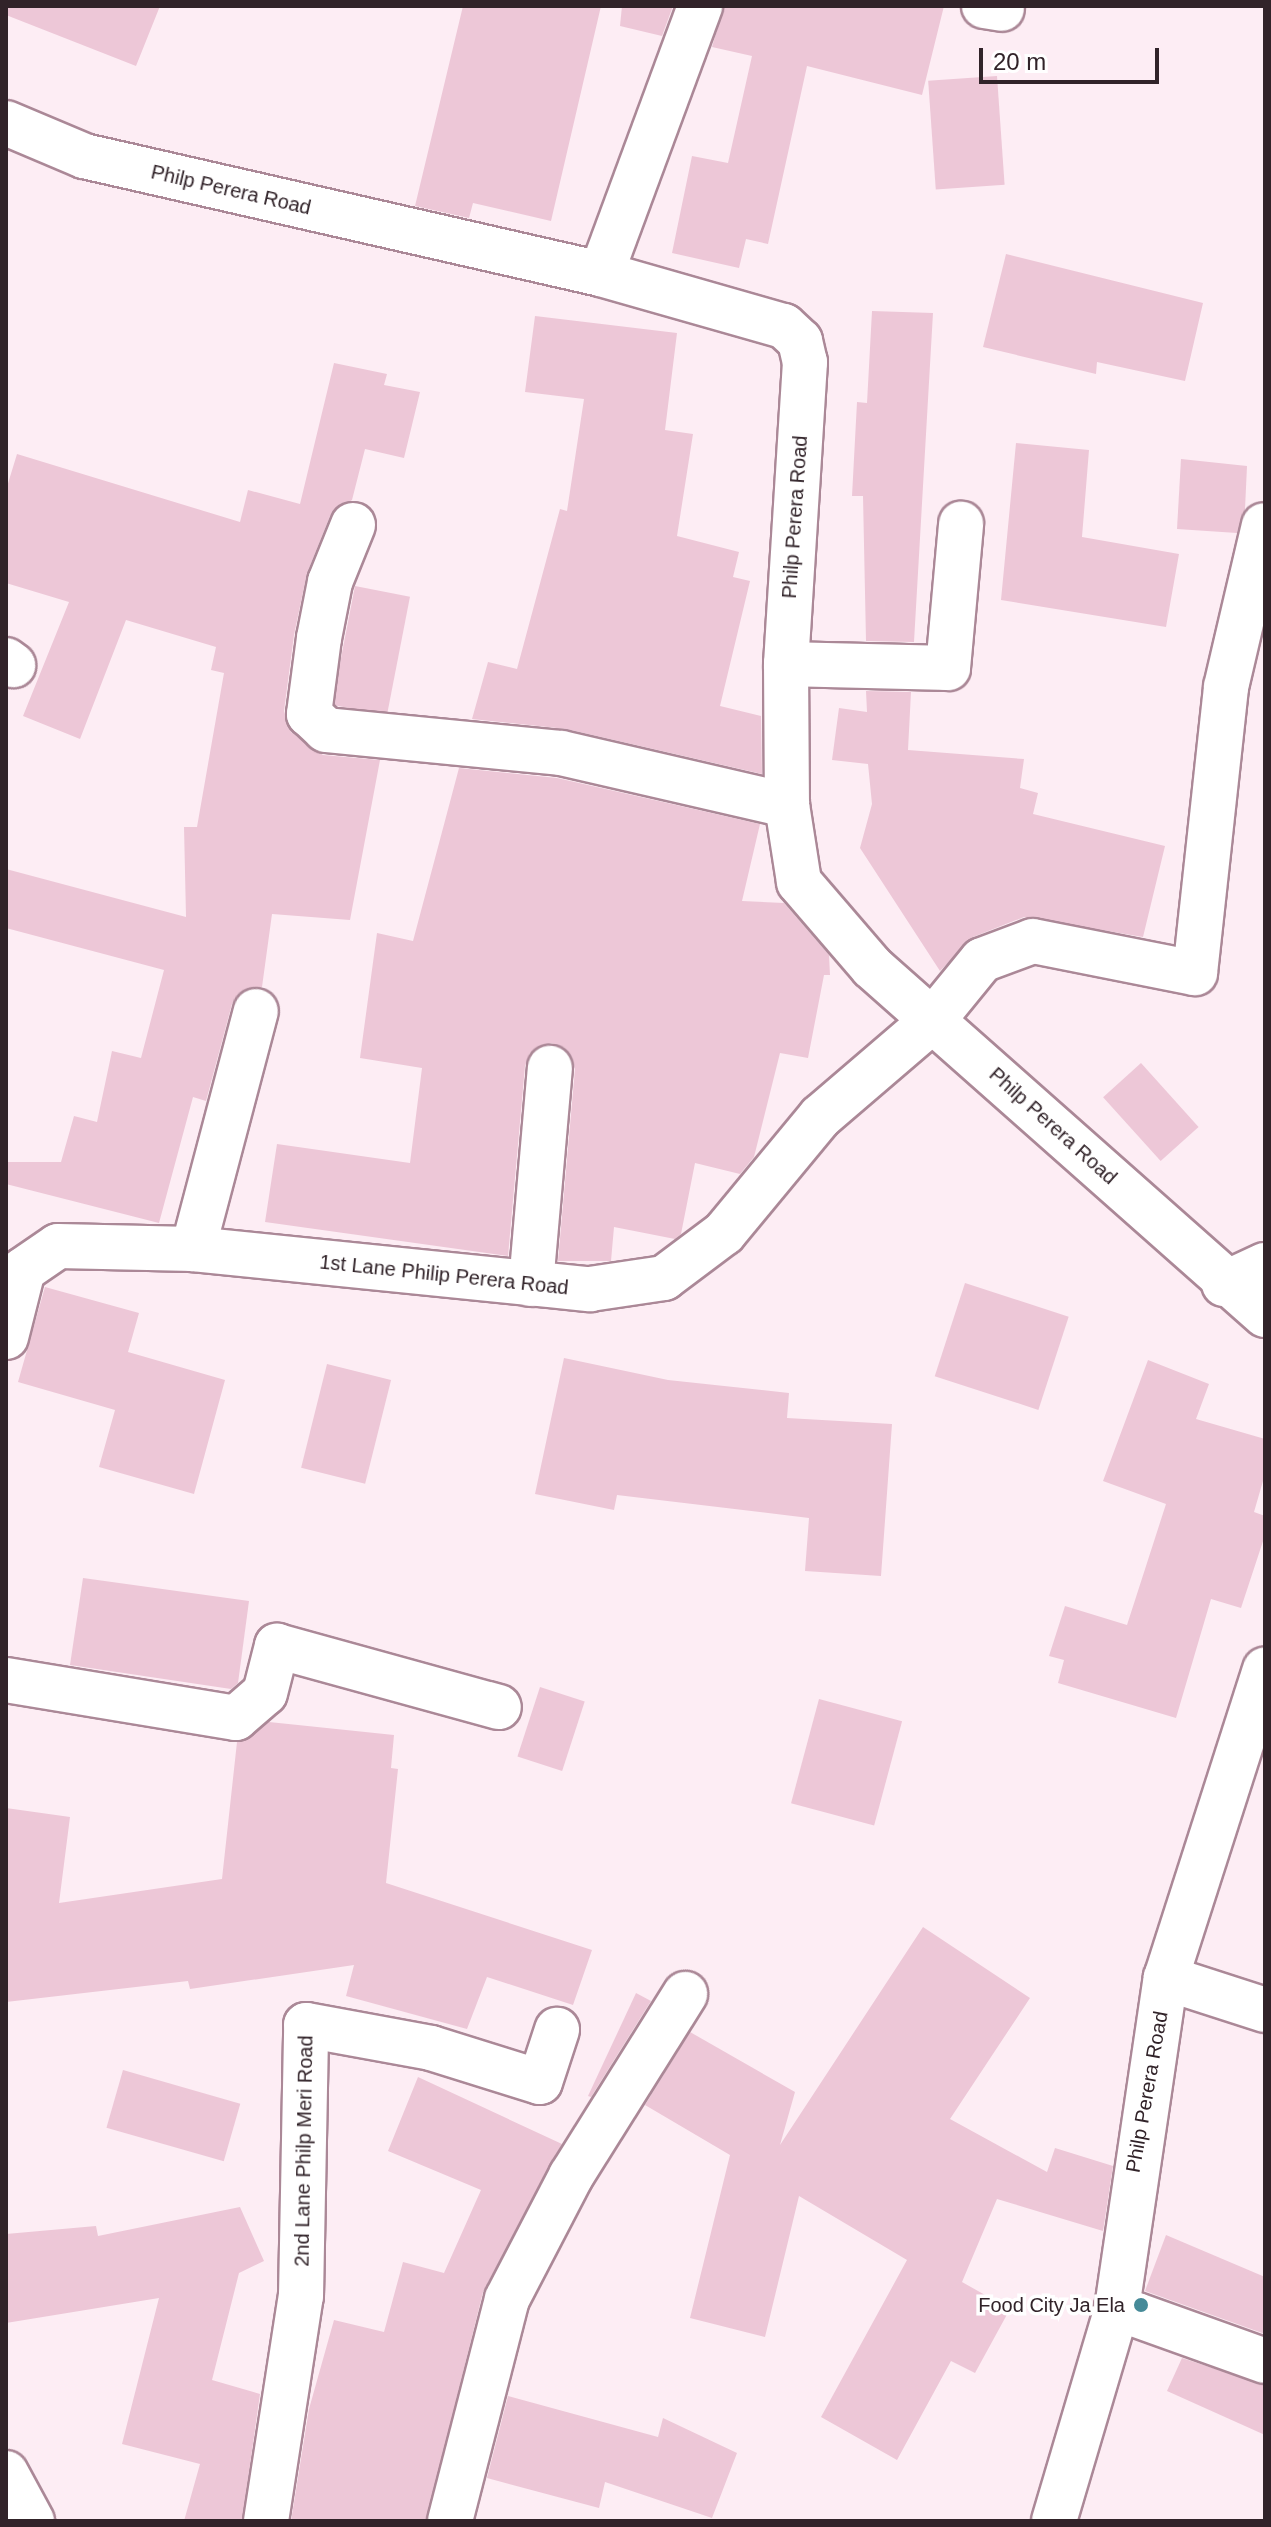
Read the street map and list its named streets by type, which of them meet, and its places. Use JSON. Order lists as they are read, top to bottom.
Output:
{
  "streets": {
    "street": ["Philp Perera Road", "1st Lane Philip Perera Road", "2nd Lane Philp Meri Road"]
  },
  "crossings": [
    ["Philp Perera Road", "1st Lane Philip Perera Road"]
  ],
  "places": ["Food City Ja Ela"],
  "scale_bar": "20 m"
}
